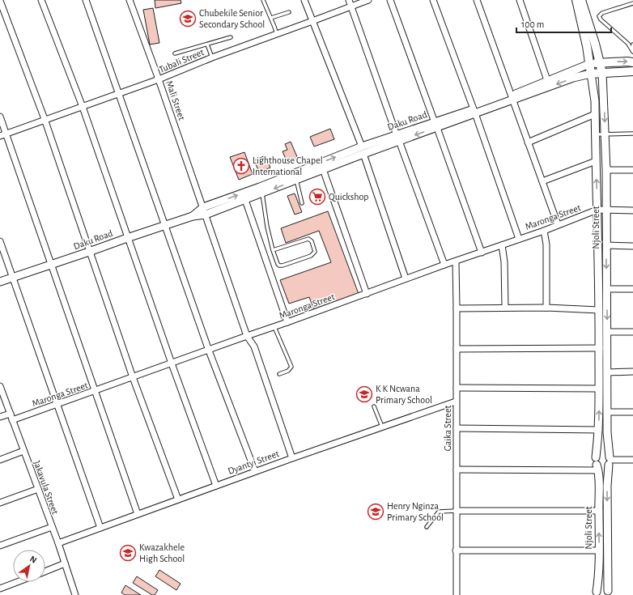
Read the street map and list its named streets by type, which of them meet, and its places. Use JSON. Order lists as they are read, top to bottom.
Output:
{
  "streets": {
    "main road": ["Daku Road", "Njoli Street"],
    "street": [
      "Tubali Street",
      "Mali Street",
      "Maronga Street",
      "Gaika Street",
      "Dyantyi Street",
      "Jakavula Street"
    ]
  },
  "crossings": [
    ["Tubali Street", "Mali Street"],
    ["Mali Street", "Daku Road"],
    ["Mali Street", "Maronga Street"],
    ["Mali Street", "Dyantyi Street"],
    ["Daku Road", "Njoli Street"],
    ["Maronga Street", "Njoli Street"],
    ["Maronga Street", "Gaika Street"],
    ["Maronga Street", "Jakavula Street"],
    ["Gaika Street", "Dyantyi Street"],
    ["Dyantyi Street", "Jakavula Street"]
  ],
  "places": {
    "school or university": [
      "Chubekile Senior Secondary School",
      "K K Ncwana Primary School",
      "Henry Nginza Primary School",
      "Kwazakhele High School"
    ],
    "church": ["Lighthouse Chapel International"],
    "supermarket": ["Quickshop"]
  },
  "scale_bar": "100 m",
  "north": "top right"
}
